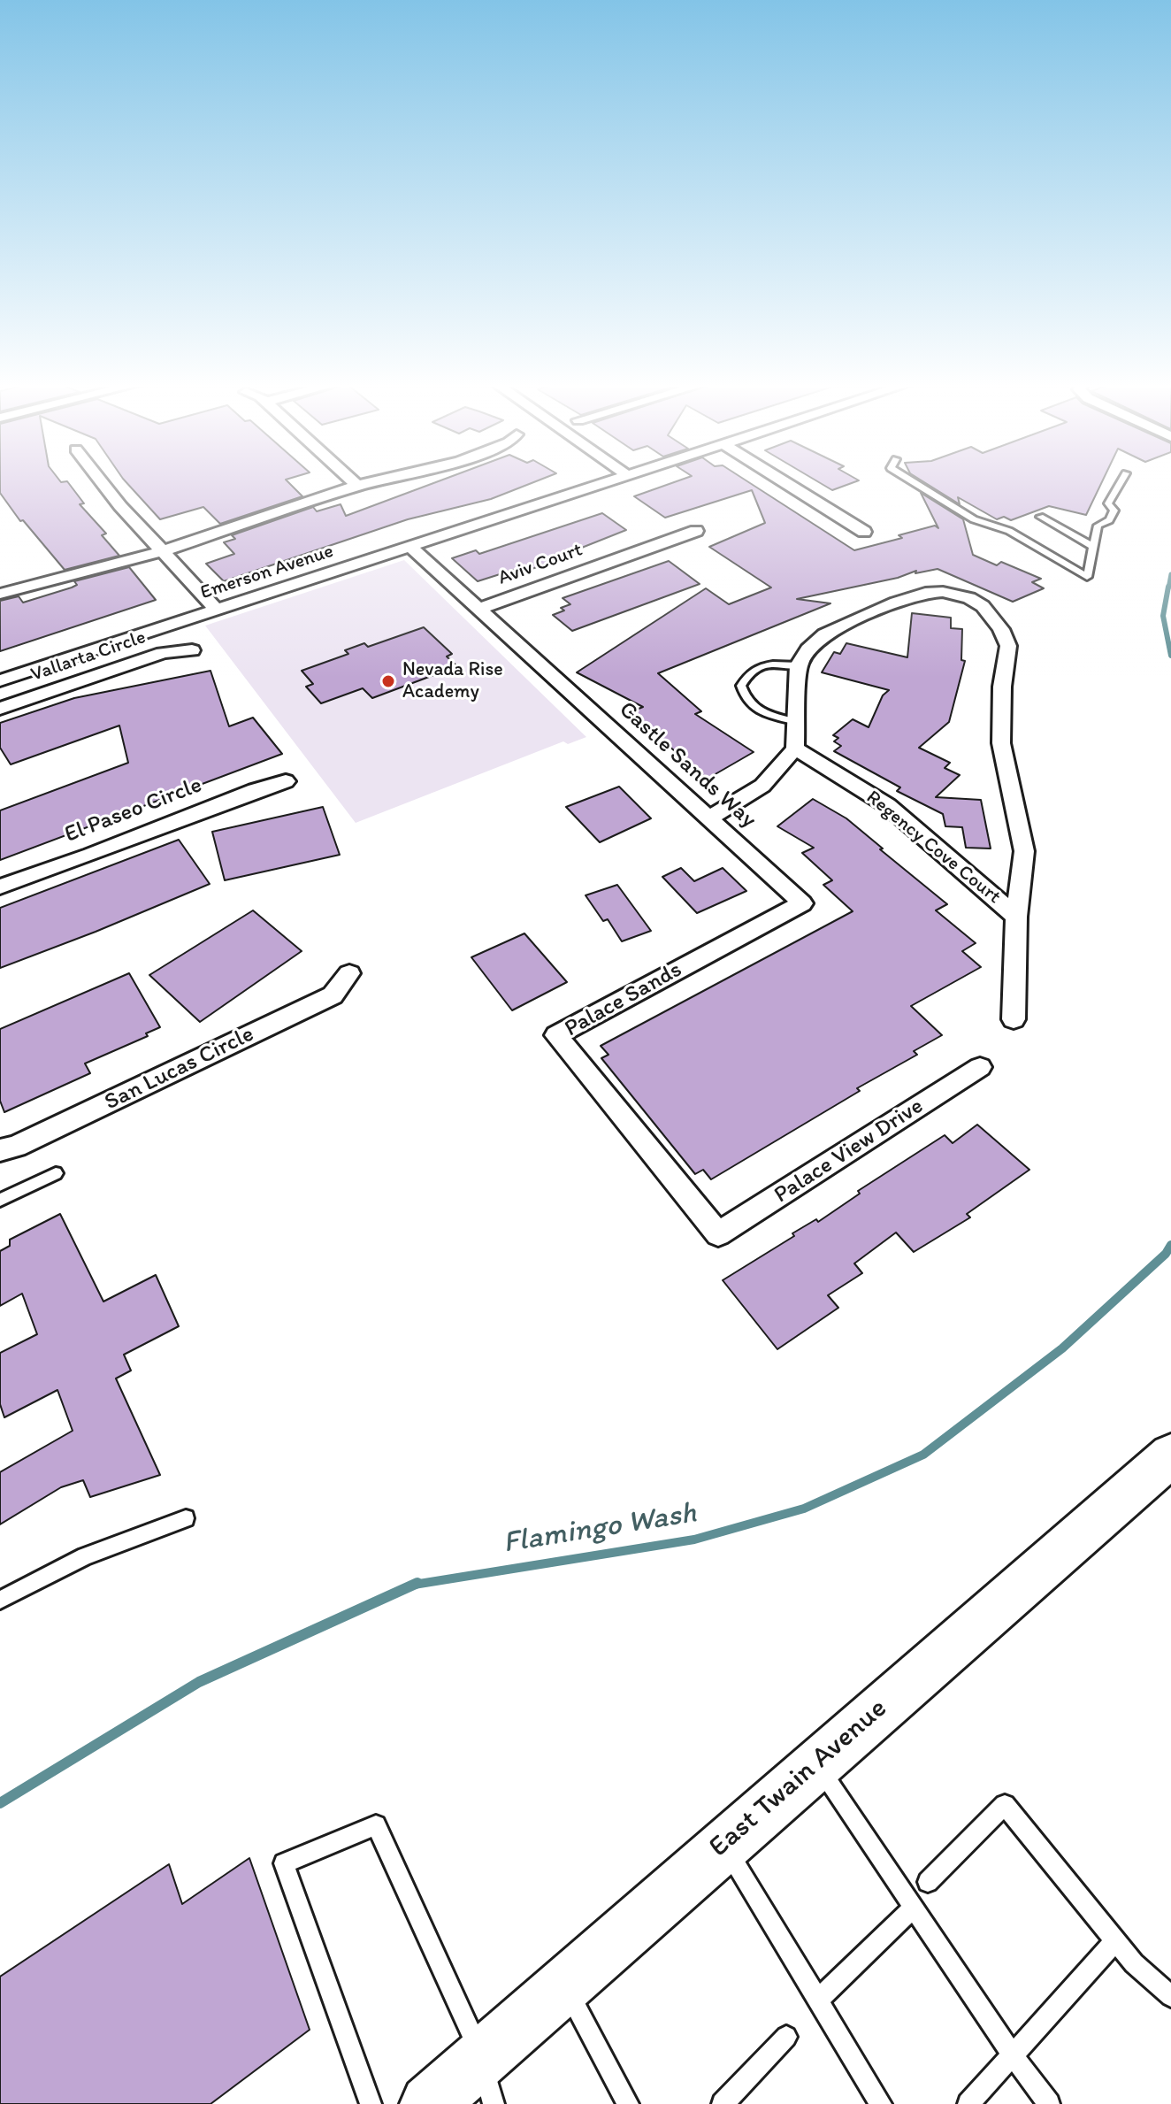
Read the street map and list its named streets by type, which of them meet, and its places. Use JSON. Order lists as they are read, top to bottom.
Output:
{
  "streets": {
    "street": [
      "Aviv Court",
      "Emerson Avenue",
      "Vallarta Circle",
      "Castle Sands Way",
      "El Paseo Circle",
      "Regency Cove Court",
      "Palace Sands",
      "San Lucas Circle",
      "Palace View Drive",
      "East Twain Avenue"
    ]
  },
  "crossings": [
    ["Aviv Court", "Castle Sands Way"],
    ["Emerson Avenue", "Castle Sands Way"],
    ["Castle Sands Way", "Palace Sands"],
    ["Palace Sands", "Palace View Drive"]
  ],
  "water": ["Flamingo Wash"],
  "places": ["Nevada Rise Academy"]
}
